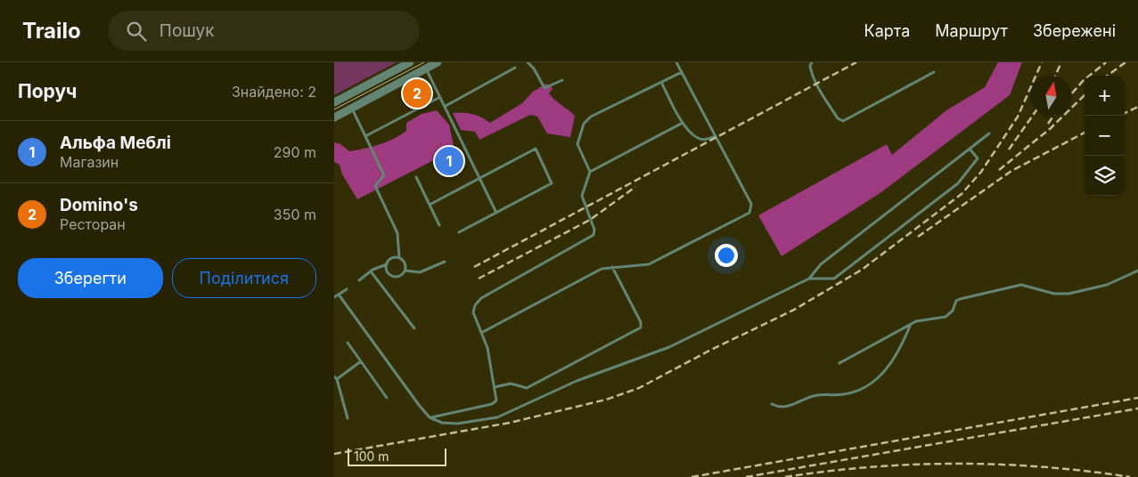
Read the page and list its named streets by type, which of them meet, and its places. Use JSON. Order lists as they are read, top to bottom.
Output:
{
  "scale_bar": "100 m",
  "north": "top",
  "page": {
    "header": "Trailo",
    "search": "Пошук",
    "nav": ["Карта", "Маршрут", "Збережені"],
    "heading": ["Поруч", "Знайдено: 2"],
    "map_buttons": ["+", "−"],
    "pins": ["2", "1"],
    "list": [
      {
        "mark": "1",
        "name": "Альфа Меблі",
        "note": "Магазин",
        "value": "290 m"
      },
      {
        "mark": "2",
        "name": "Domino's",
        "note": "Ресторан",
        "value": "350 m"
      }
    ],
    "buttons": ["Зберегти", "Поділитися"],
    "scale": "100 m"
  }
}
